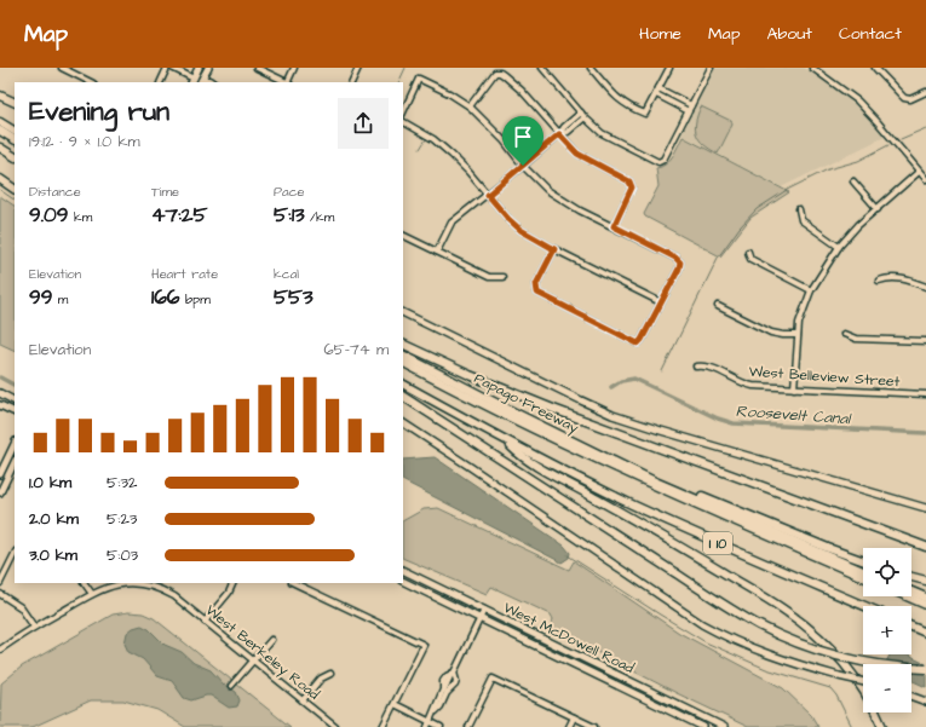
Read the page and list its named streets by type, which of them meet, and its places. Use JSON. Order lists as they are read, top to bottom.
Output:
{
  "streets": {
    "highway": ["Papago Freeway", "I 10"],
    "main road": ["West McDowell Road"],
    "street": ["West Belleview Street", "West Berkeley Road"]
  },
  "crossings": [
    ["Papago Freeway", "I 10"]
  ],
  "water": ["Roosevelt Canal"],
  "page": {
    "header": "Map",
    "nav": [
      "Home",
      "Map",
      "About",
      "Contact"
    ],
    "heading": ["Evening run", "19:12 · 9 × 1.0 km"],
    "stats": [
      ["Distance", "9.09 km"],
      ["Time", "47:25"],
      ["Pace", "5:13 /km"],
      ["Elevation", "99 m"],
      ["Heart rate", "166 bpm"],
      ["kcal", "553"]
    ],
    "chart": ["Elevation", "65–74 m"],
    "list": [
      {
        "name": "1.0 km",
        "note": "5:32"
      },
      {
        "name": "2.0 km",
        "note": "5:23"
      },
      {
        "name": "3.0 km",
        "note": "5:03"
      }
    ],
    "map_buttons": ["+", "−"]
  }
}
